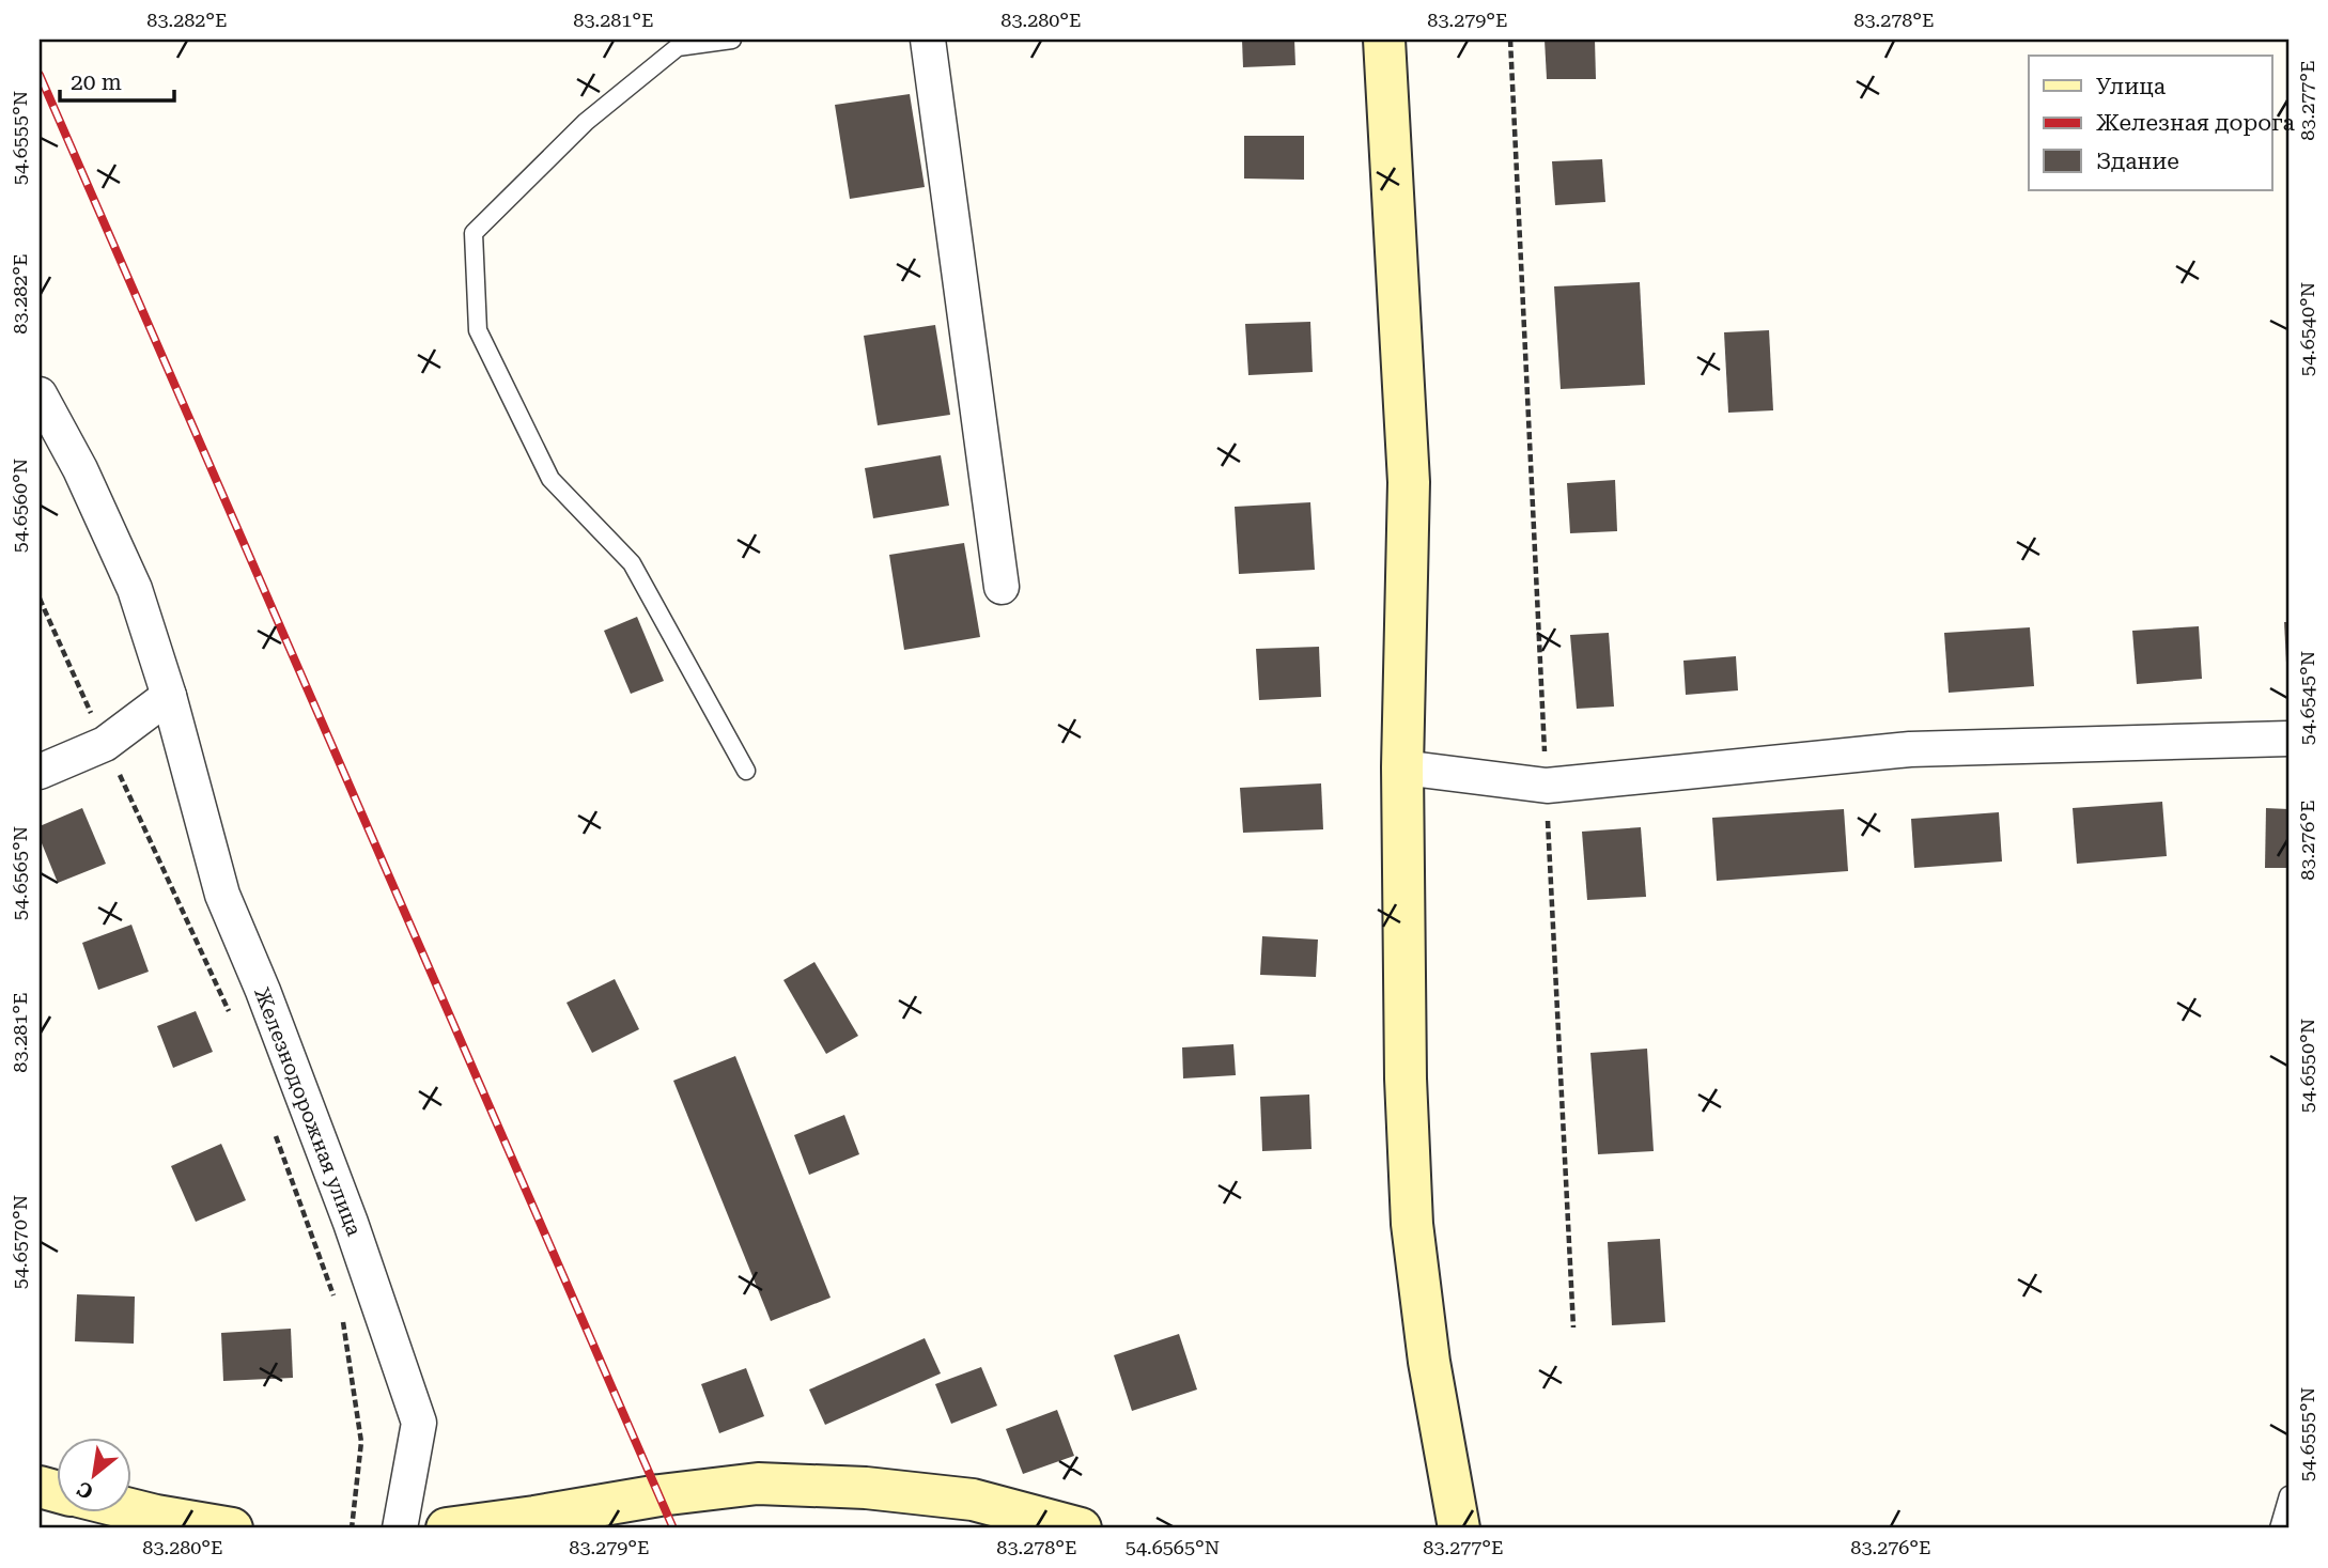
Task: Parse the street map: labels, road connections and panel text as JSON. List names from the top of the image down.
{
  "streets": {
    "street": ["Железнодорожная улица"]
  },
  "legend": ["Улица", "Железная дорога", "Здание"],
  "scale_bar": "20 m",
  "north": "bottom left",
  "coordinates": [
    "83.282°E",
    "83.281°E",
    "83.280°E",
    "83.279°E",
    "83.278°E",
    "83.277°E",
    "54.6555°N",
    "54.6540°N",
    "54.6560°N",
    "54.6545°N",
    "83.276°E",
    "54.6565°N",
    "54.6550°N",
    "54.6570°N"
  ]
}
